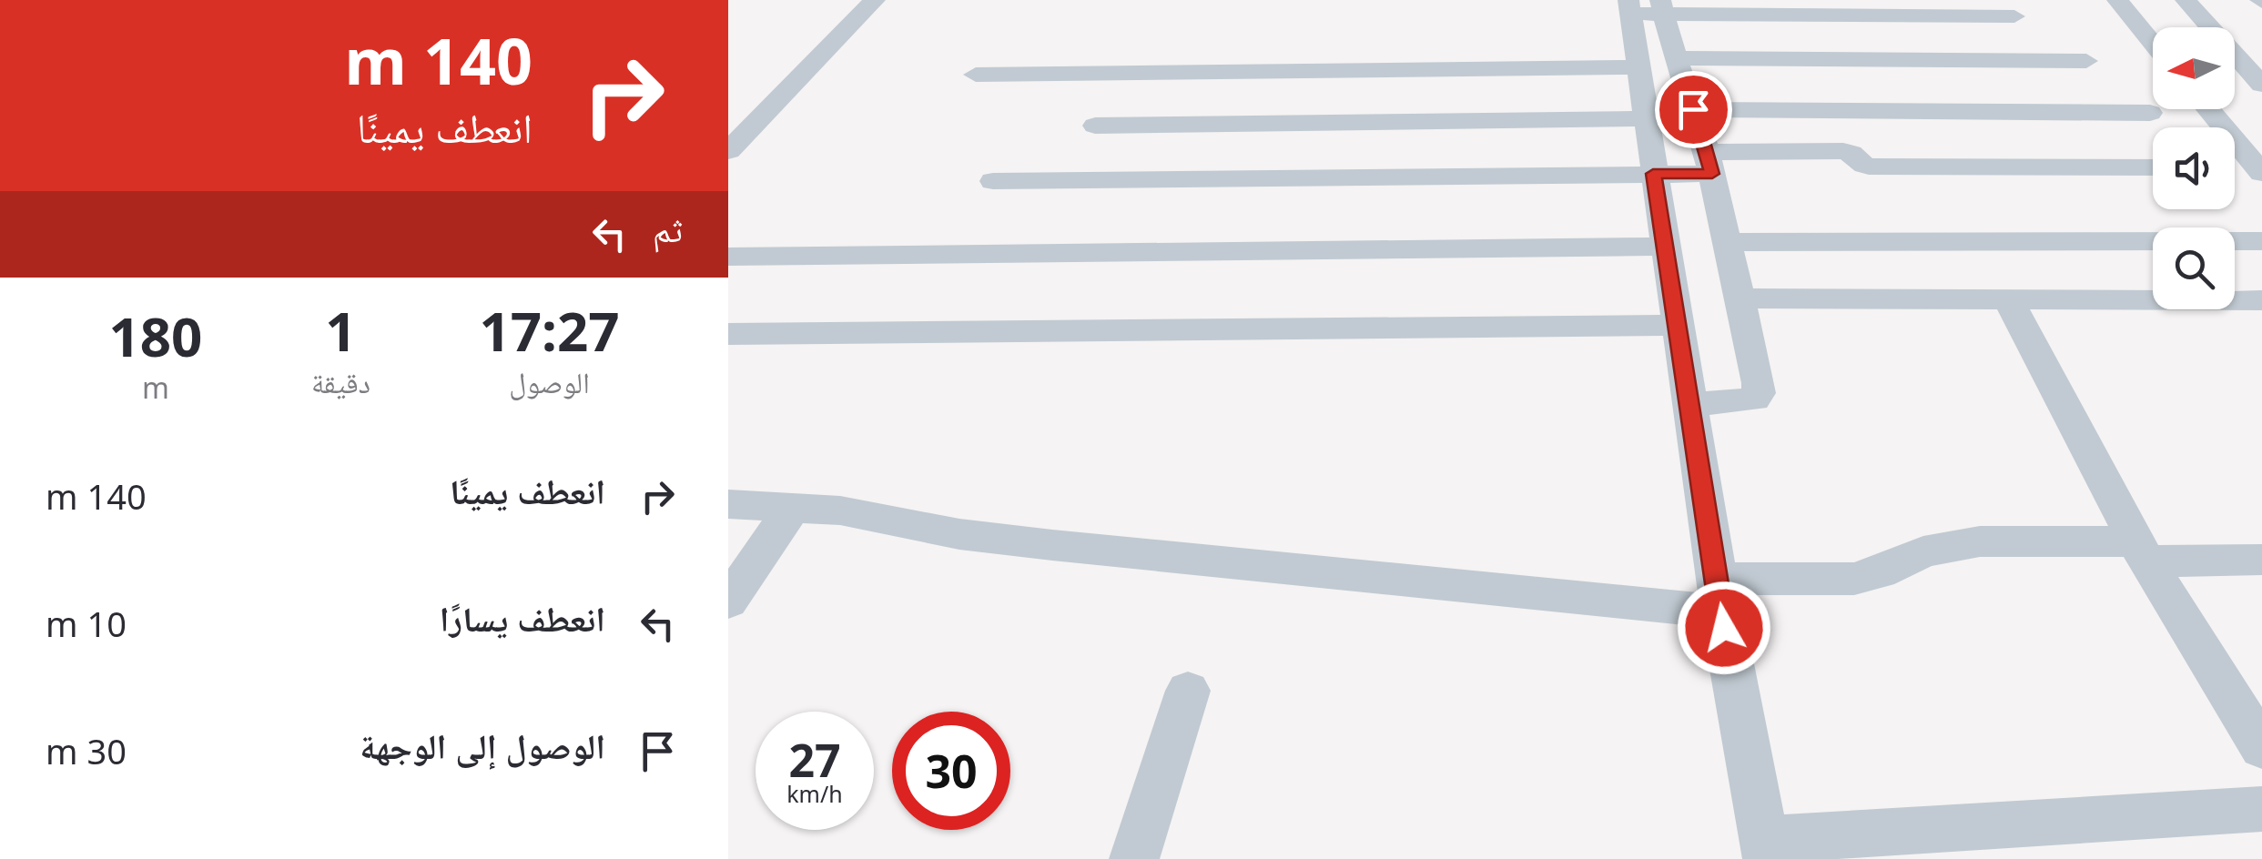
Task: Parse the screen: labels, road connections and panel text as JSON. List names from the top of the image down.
{
  "north": "left",
  "page": {
    "turn": ["140 m", "انعطف يمينًا"],
    "then": "ثم",
    "eta": [
      "17:27",
      "الوصول",
      "1",
      "دقيقة",
      "180",
      "m"
    ],
    "list": [
      {
        "name": "انعطف يمينًا",
        "value": "140 m"
      },
      {
        "name": "انعطف يسارًا",
        "value": "10 m"
      },
      {
        "name": "الوصول إلى الوجهة",
        "value": "30 m"
      }
    ],
    "speed": "27 km/h",
    "limit": "30"
  }
}
